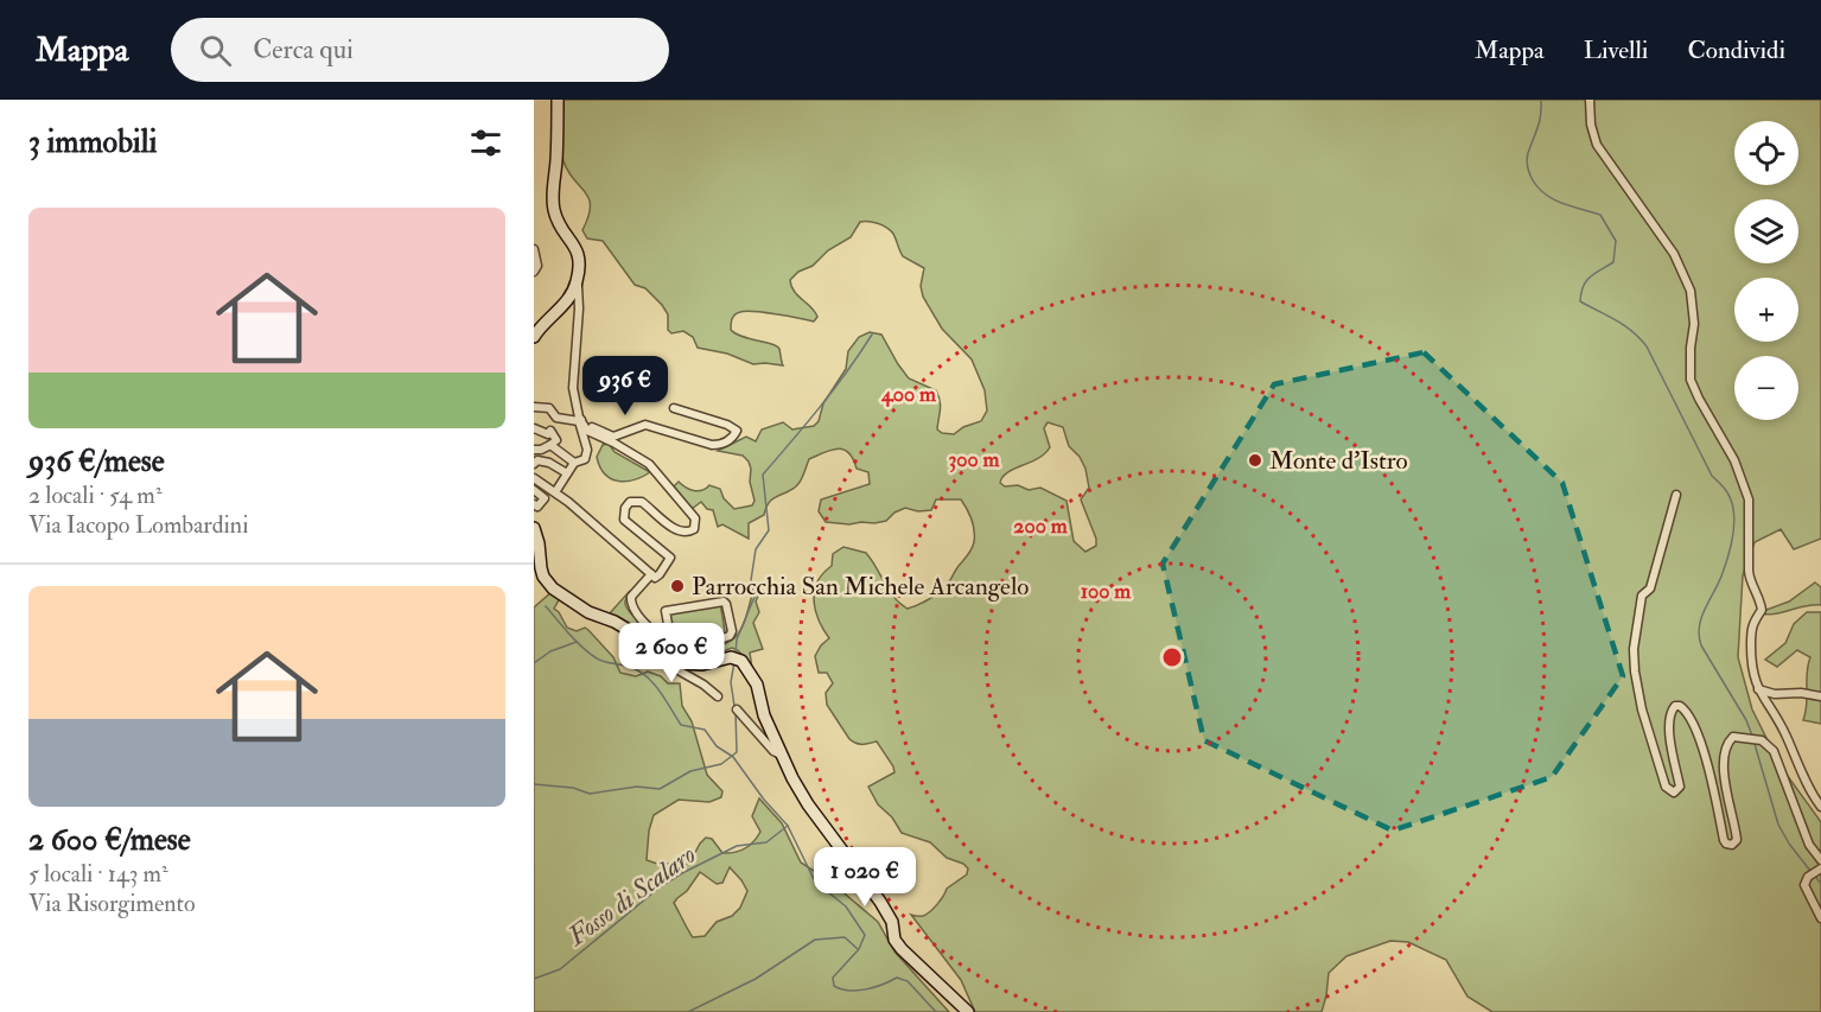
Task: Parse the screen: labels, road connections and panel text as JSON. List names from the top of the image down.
{
  "water": ["Fosso di Scalaro"],
  "places": ["Monte d'Istro", "Parrocchia San Michele Arcangelo"],
  "page": {
    "header": "Mappa",
    "search": "Cerca qui",
    "nav": ["Mappa", "Livelli", "Condividi"],
    "heading": "3 immobili",
    "map_buttons": ["+", "−"],
    "list": [
      {
        "name": "936 €/mese",
        "note": "2 locali · 54 m² · Via Iacopo Lombardini"
      },
      {
        "name": "2 600 €/mese",
        "note": "5 locali · 143 m² · Via Risorgimento"
      }
    ],
    "price": ["936 €", "2 600 €", "1 020 €"]
  },
  "rings": [
    "400 m",
    "300 m",
    "200 m",
    "100 m"
  ]
}
